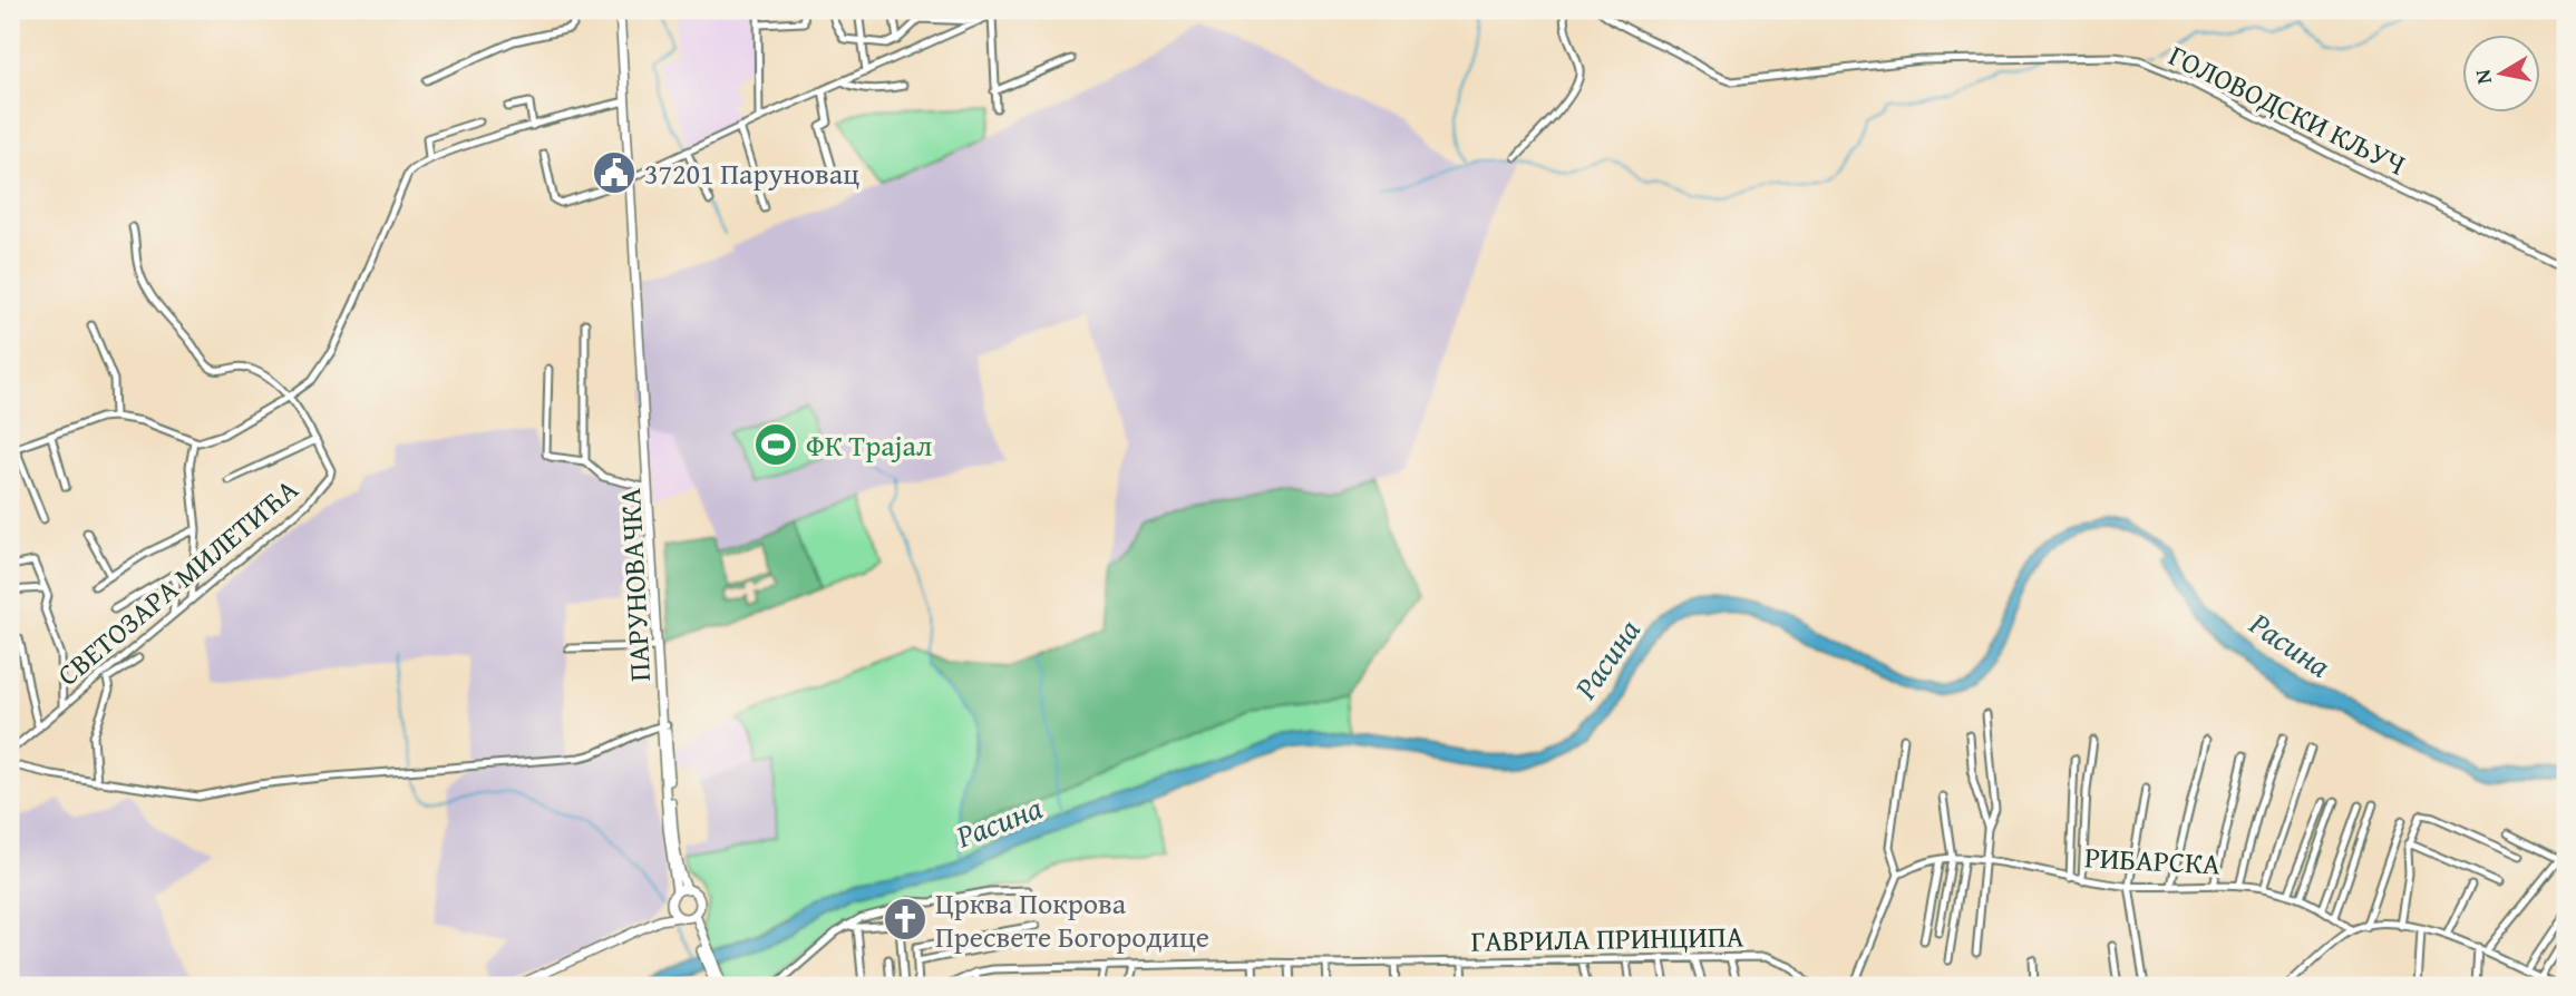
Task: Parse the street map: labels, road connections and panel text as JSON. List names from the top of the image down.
{
  "streets": {
    "main road": ["ПАРУНОВАЧКА"],
    "street": [
      "ГОЛОВОДСКИ КЉУЧ",
      "СВЕТОЗАРА МИЛЕТИЋА",
      "РИБАРСКА",
      "ГАВРИЛА ПРИНЦИПА"
    ]
  },
  "water": ["Расина"],
  "places": {
    "public building": ["37201 Паруновац"],
    "sports": ["ФК Трајал"],
    "church": ["Црква Покрова Пресвете Богородице"]
  },
  "north": "left"
}
